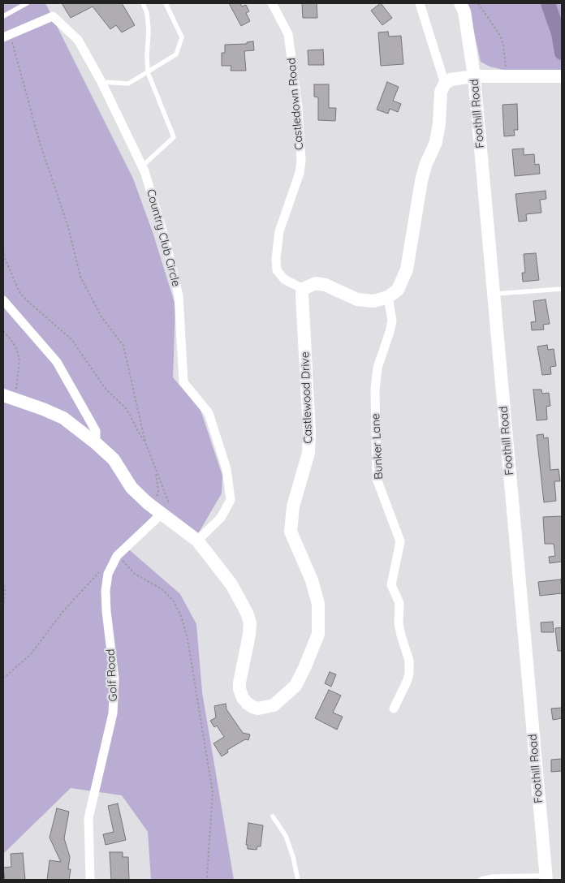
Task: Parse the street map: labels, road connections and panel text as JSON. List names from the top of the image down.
{
  "streets": {
    "street": [
      "Castledown Road",
      "Foothill Road",
      "Country Club Circle",
      "Castlewood Drive",
      "Bunker Lane",
      "Golf Road"
    ]
  },
  "crossings": [
    ["Castledown Road", "Castlewood Drive"],
    ["Country Club Circle", "Castlewood Drive"],
    ["Castlewood Drive", "Golf Road"]
  ]
}
